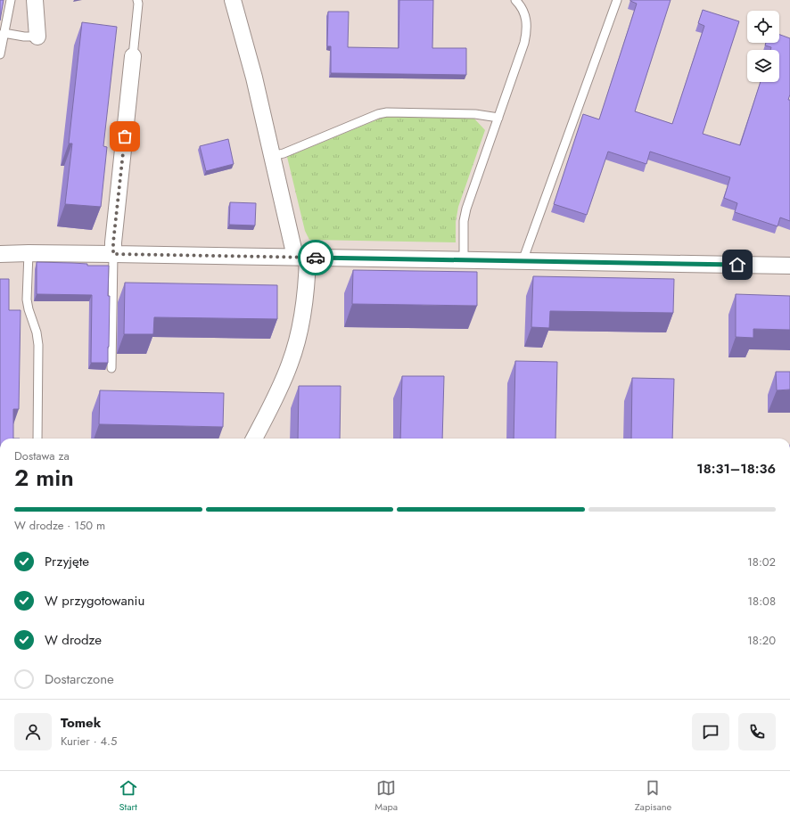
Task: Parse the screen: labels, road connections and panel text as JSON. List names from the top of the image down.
{
  "page": {
    "heading": ["2 min", "Dostawa za", "18:31–18:36"],
    "panel": ["Tomek", "Kurier · 4.5"],
    "bar": "W drodze · 150 m",
    "list": [
      ["Przyjęte", "18:02"],
      ["W przygotowaniu", "18:08"],
      ["W drodze", "18:20"],
      "Dostarczone"
    ],
    "tabs": ["Start", "Mapa", "Zapisane"]
  }
}
